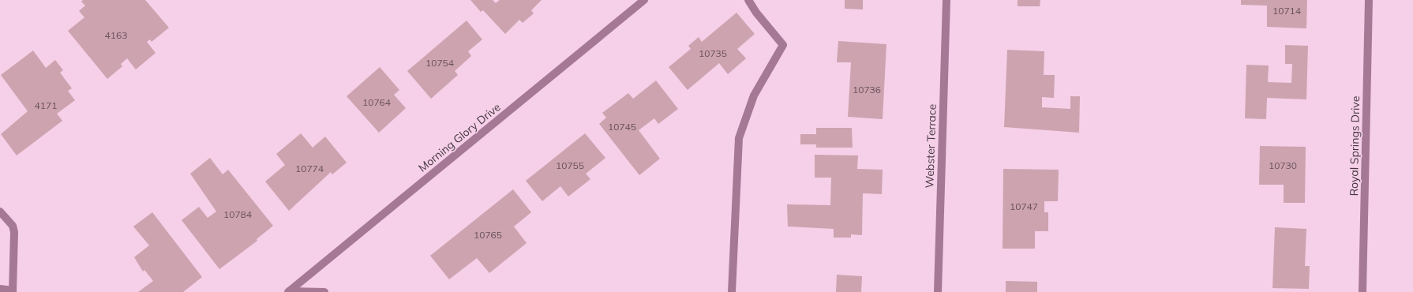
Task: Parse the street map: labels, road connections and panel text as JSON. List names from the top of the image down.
{
  "streets": {
    "street": ["Morning Glory Drive", "Webster Terrace", "Royal Springs Drive"]
  },
  "house_numbers": [
    "10714",
    "4163",
    "10735",
    "10754",
    "10736",
    "10764",
    "4171",
    "10745",
    "10755",
    "10730",
    "10774",
    "10747",
    "10784",
    "10765"
  ]
}
